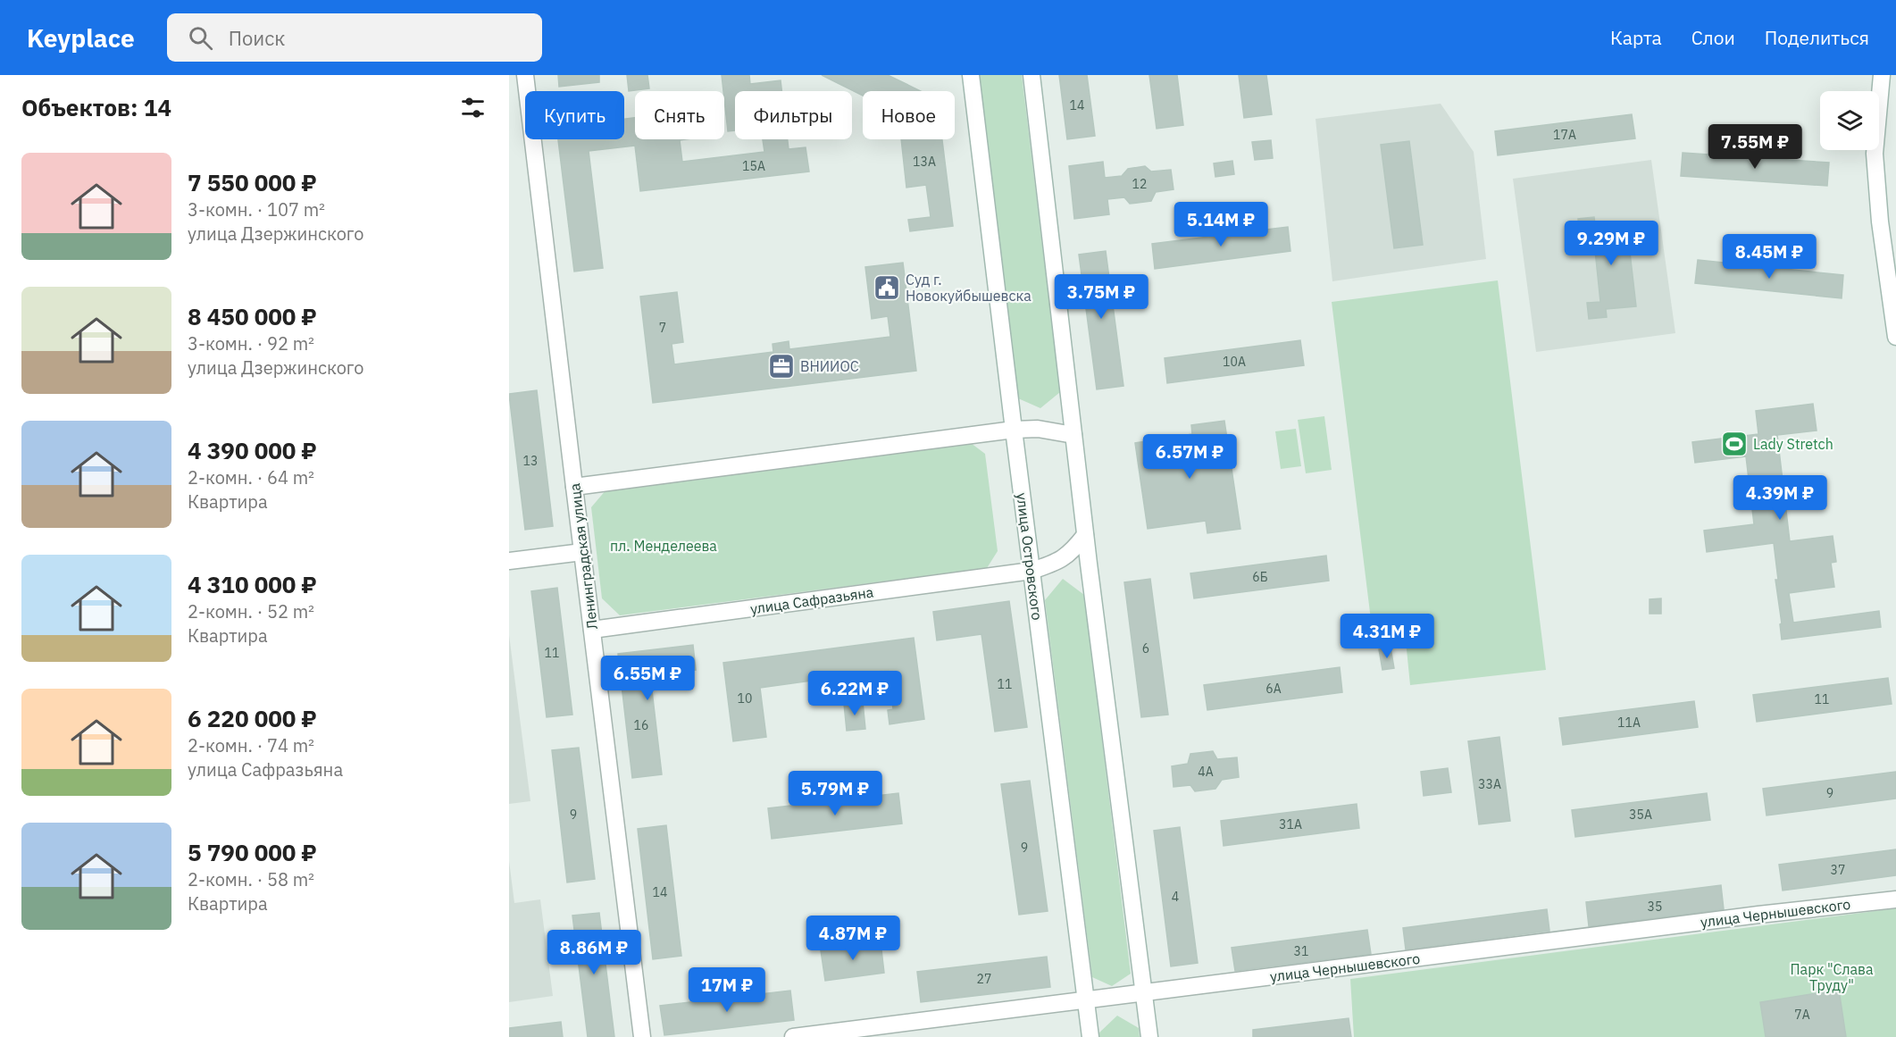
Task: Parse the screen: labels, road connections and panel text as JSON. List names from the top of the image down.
{
  "streets": {
    "street": [
      "Ленинградская улица",
      "улица Островского",
      "улица Сафразьяна",
      "улица Чернышевского"
    ]
  },
  "crossings": [
    ["Ленинградская улица", "улица Сафразьяна"],
    ["улица Островского", "улица Сафразьяна"],
    ["улица Островского", "улица Чернышевского"]
  ],
  "parks": ["пл. Менделеева", "Парк \"Слава Труду\""],
  "places": {
    "public building": ["Суд г. Новокуйбышевска"],
    "office": ["ВНИИОС"],
    "sports": ["Lady Stretch"]
  },
  "house_numbers": [
    "14",
    "17А",
    "13А",
    "15А",
    "12",
    "7",
    "10А",
    "13",
    "6Б",
    "6",
    "11",
    "11",
    "6А",
    "10",
    "11",
    "11А",
    "16",
    "4А",
    "33А",
    "9",
    "9",
    "35А",
    "31А",
    "9",
    "37",
    "14",
    "4",
    "35",
    "31",
    "27",
    "7А"
  ],
  "page": {
    "header": "Keyplace",
    "search": "Поиск",
    "nav": ["Карта", "Слои", "Поделиться"],
    "heading": "Объектов: 14",
    "chip": [
      "Купить",
      "Снять",
      "Фильтры",
      "Новое"
    ],
    "price": [
      "7.55M ₽",
      "5.14M ₽",
      "9.29M ₽",
      "8.45M ₽",
      "3.75M ₽",
      "6.57M ₽",
      "4.39M ₽",
      "4.31M ₽",
      "6.55M ₽",
      "6.22M ₽",
      "5.79M ₽",
      "4.87M ₽",
      "8.86M ₽",
      "17M ₽"
    ],
    "list": [
      {
        "name": "7 550 000 ₽",
        "note": "3-комн. · 107 m² · улица Дзержинского"
      },
      {
        "name": "8 450 000 ₽",
        "note": "3-комн. · 92 m² · улица Дзержинского"
      },
      {
        "name": "4 390 000 ₽",
        "note": "2-комн. · 64 m² · Квартира"
      },
      {
        "name": "4 310 000 ₽",
        "note": "2-комн. · 52 m² · Квартира"
      },
      {
        "name": "6 220 000 ₽",
        "note": "2-комн. · 74 m² · улица Сафразьяна"
      },
      {
        "name": "5 790 000 ₽",
        "note": "2-комн. · 58 m² · Квартира"
      }
    ]
  }
}
